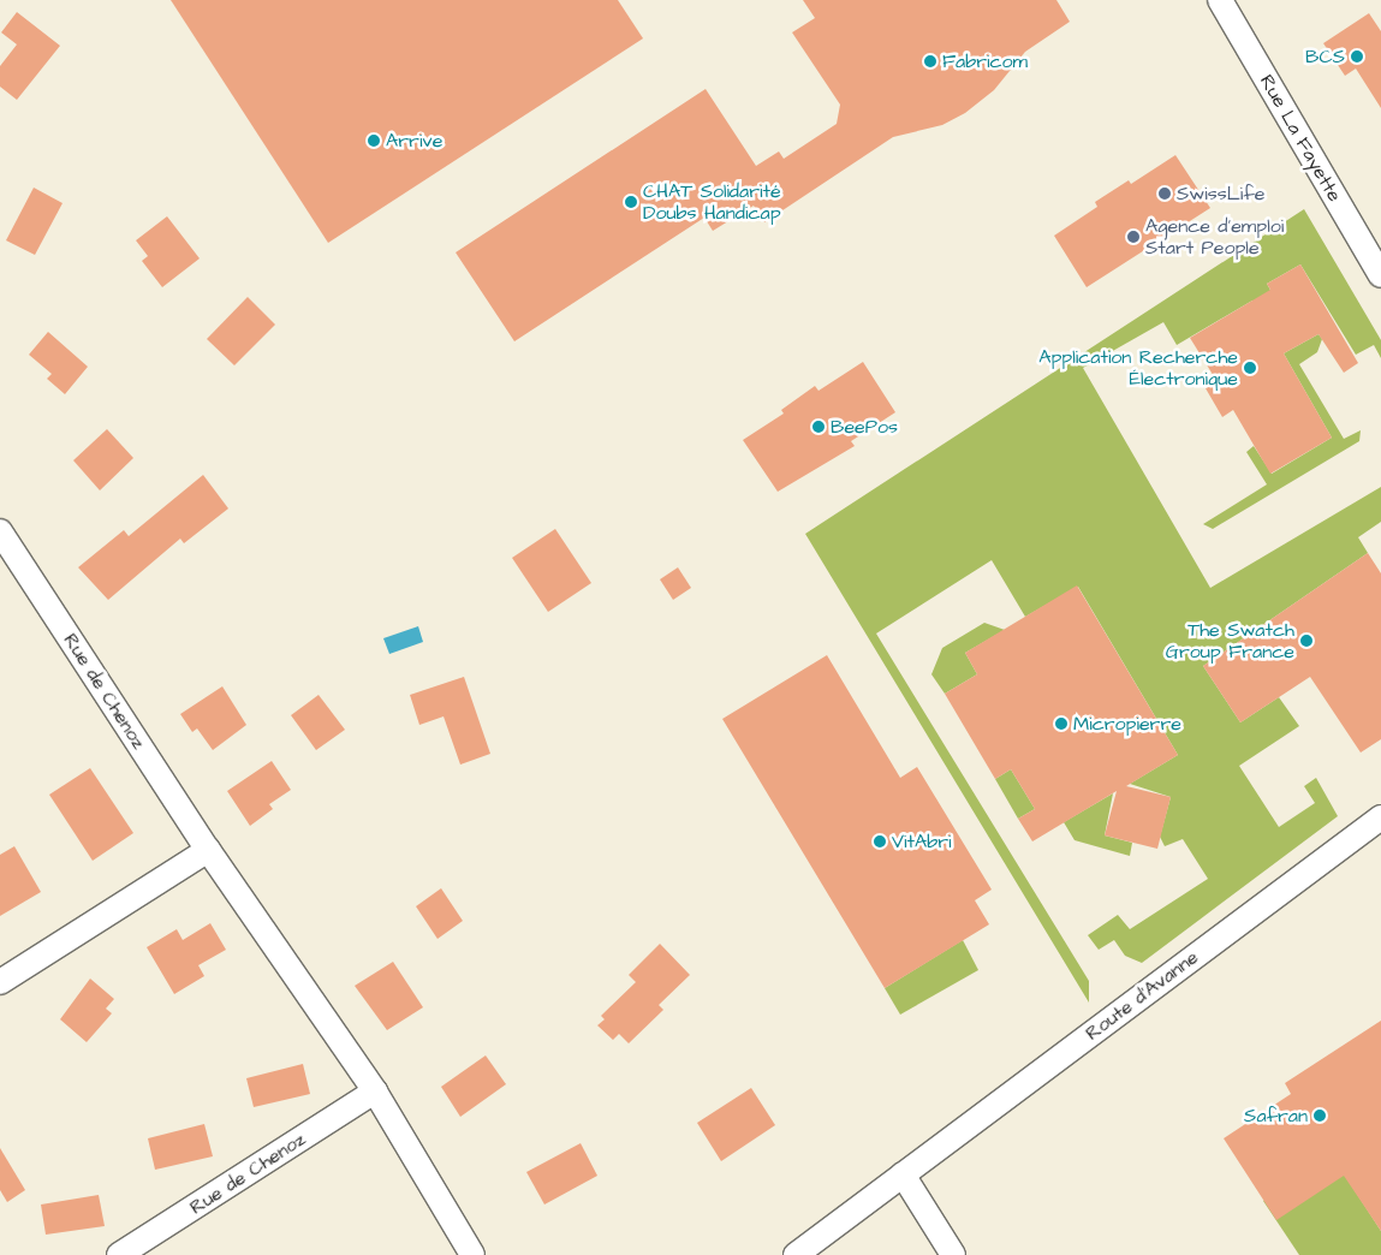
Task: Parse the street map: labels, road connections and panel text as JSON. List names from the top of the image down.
{
  "streets": {
    "street": ["Rue La Fayette", "Rue de Chenoz", "Route d'Avanne"]
  },
  "places": [
    "BCS",
    "Fabricom",
    "Arrive",
    "SwissLife",
    "CHAT Solidarité Doubs Handicap",
    "Agence d'emploi Start People",
    "Application Recherche Électronique",
    "BeePos",
    "The Swatch Group France",
    "Micropierre",
    "VitAbri",
    "Safran"
  ]
}
